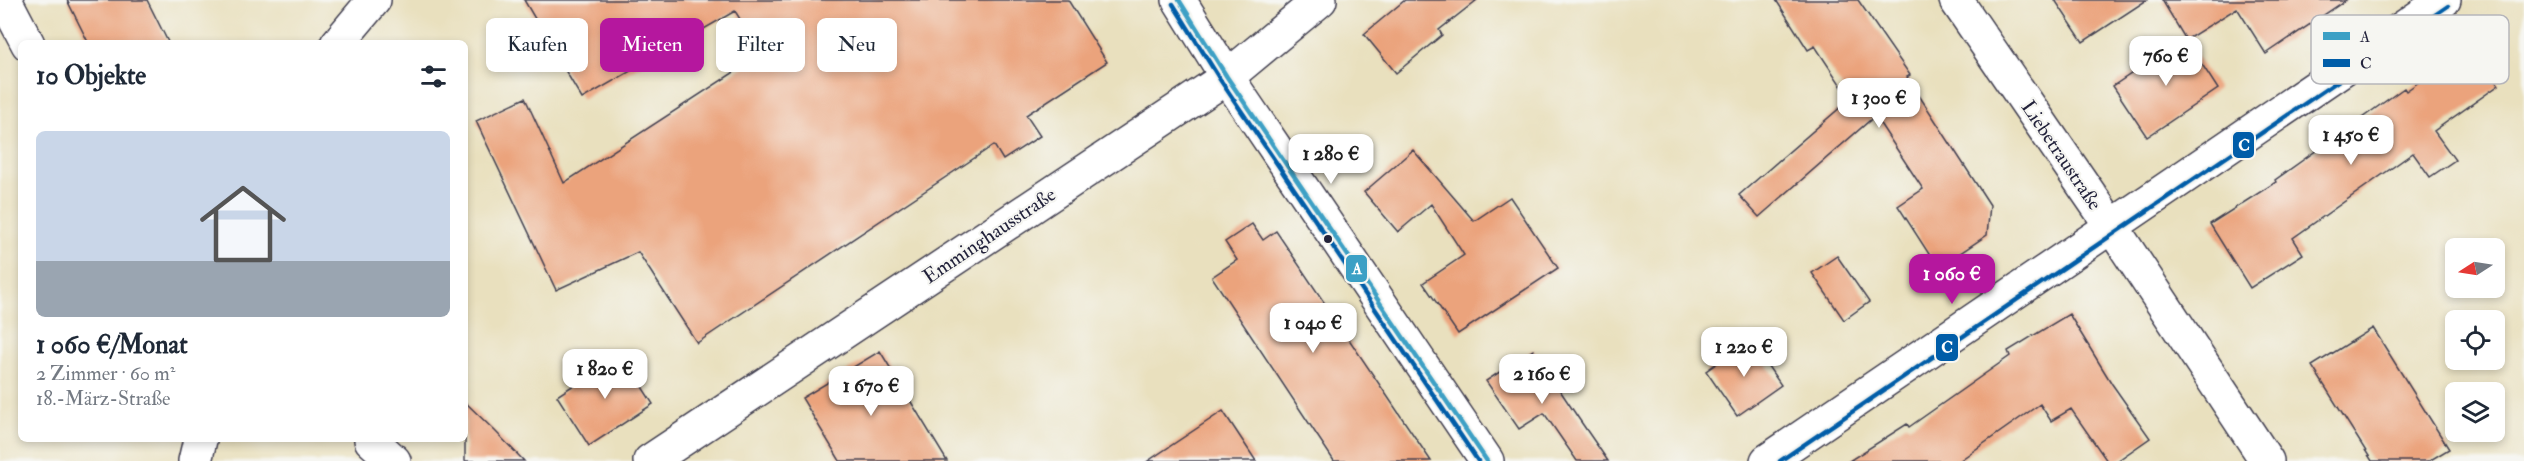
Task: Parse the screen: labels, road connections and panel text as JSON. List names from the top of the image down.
{
  "streets": {
    "street": ["Liebetraustraße", "Emminghausstraße"]
  },
  "lines": ["transit line A", "transit line C"],
  "legend": ["A", "C"],
  "north": "left",
  "page": {
    "chip": [
      "Kaufen",
      "Mieten",
      "Filter",
      "Neu"
    ],
    "price": [
      "760 €",
      "1 300 €",
      "1 450 €",
      "1 280 €",
      "1 060 €",
      "1 040 €",
      "1 220 €",
      "1 820 €",
      "2 160 €",
      "1 670 €"
    ],
    "heading": "10 Objekte",
    "list": [
      {
        "name": "1 060 €/Monat",
        "note": "2 Zimmer · 60 m² · 18.-März-Straße"
      }
    ]
  }
}
